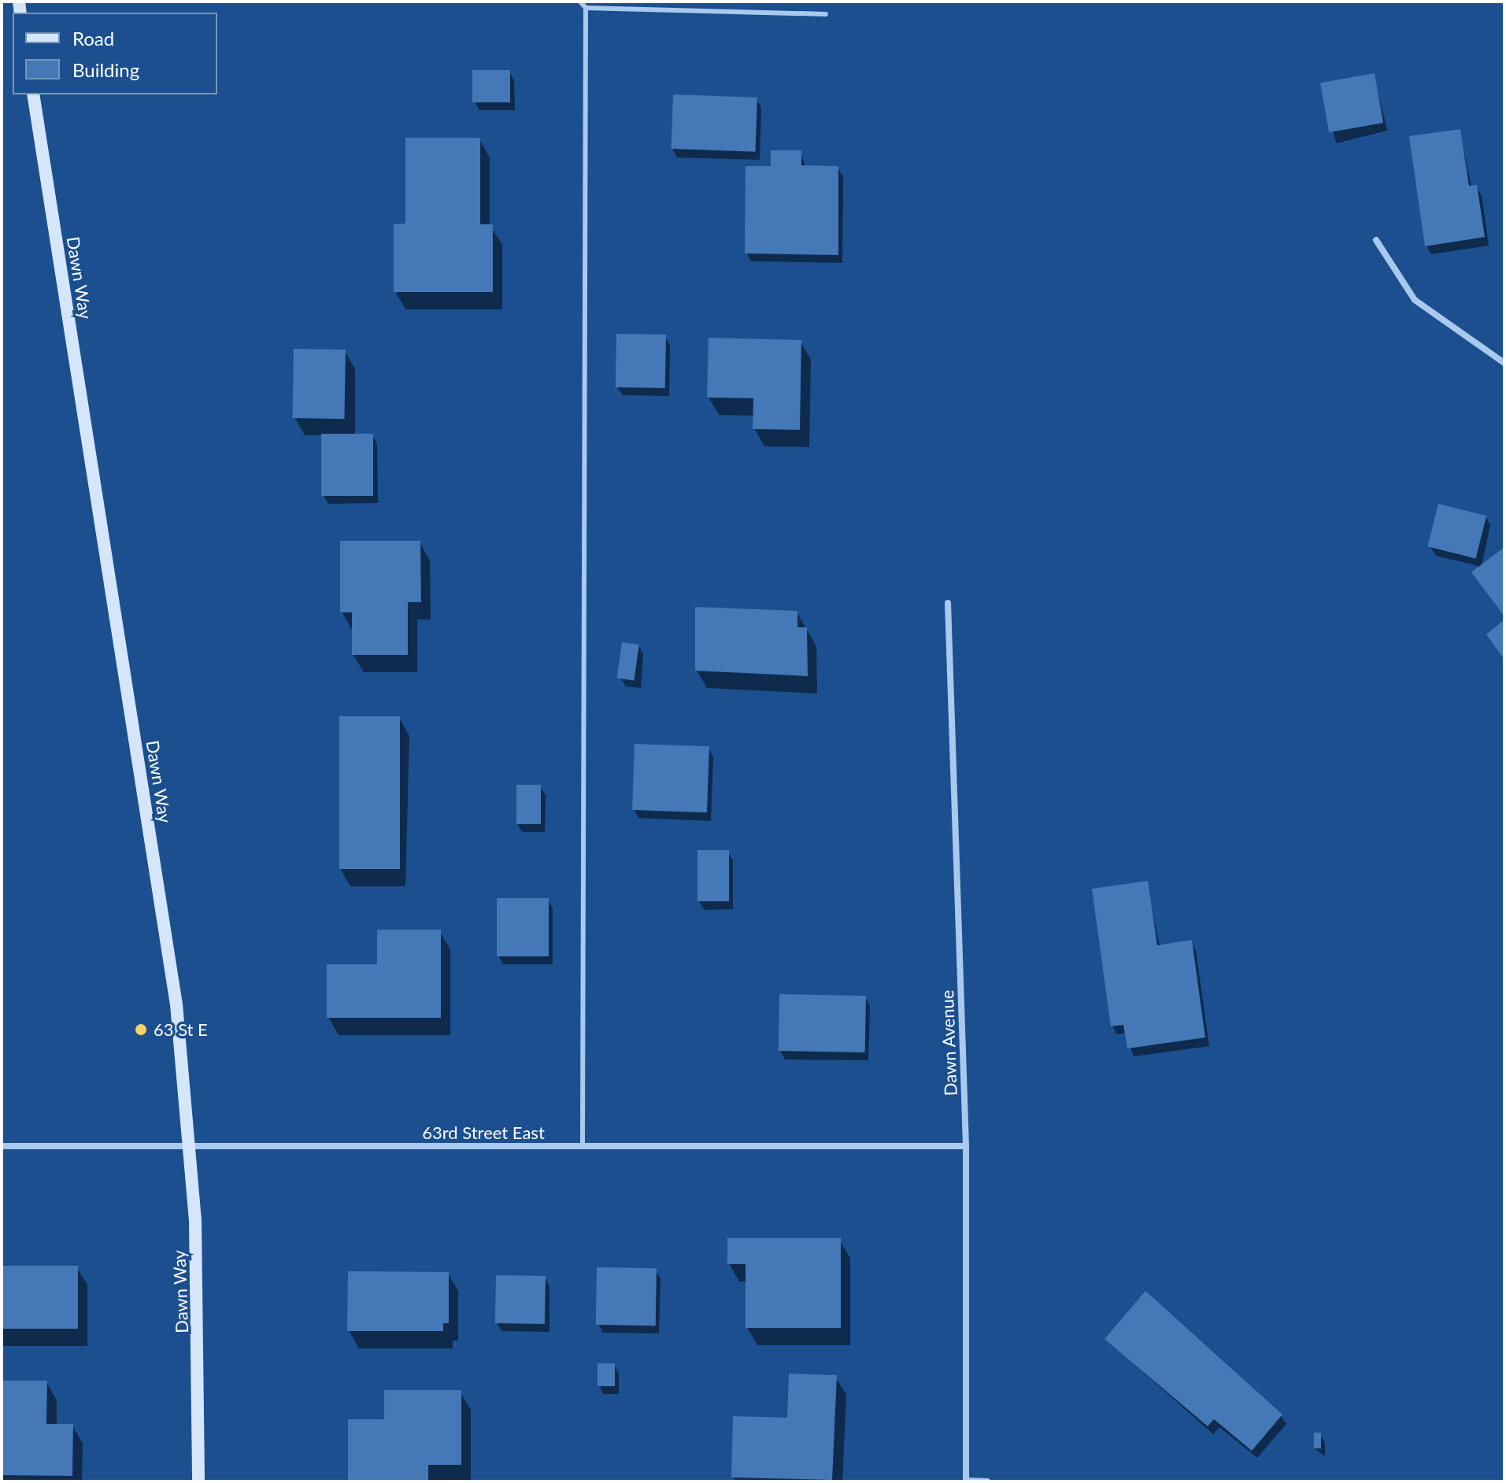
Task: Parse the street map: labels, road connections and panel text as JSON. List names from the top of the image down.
{
  "streets": {
    "street": ["Dawn Way", "Dawn Avenue", "63rd Street East"]
  },
  "crossings": [
    ["Dawn Way", "63rd Street East"],
    ["Dawn Avenue", "63rd Street East"]
  ],
  "places": ["63 St E"],
  "legend": ["Road", "Building"]
}
